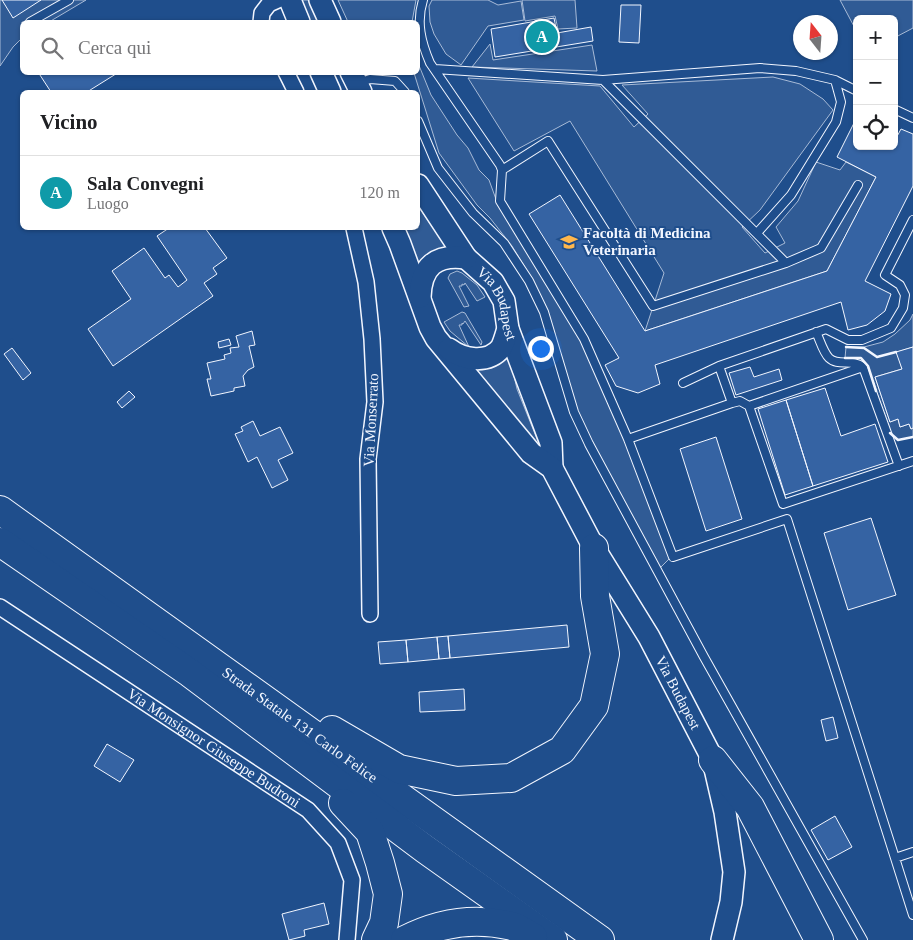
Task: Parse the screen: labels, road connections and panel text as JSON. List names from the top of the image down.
{
  "streets": {
    "highway": ["Strada Statale 131 Carlo Felice"],
    "main road": ["Via Budapest"],
    "street": ["Via Monserrato", "Via Monsignor Giuseppe Budroni"]
  },
  "places": {
    "school or university": ["Facoltà di Medicina Veterinaria"]
  },
  "north": "top",
  "page": {
    "map_buttons": ["+", "−"],
    "pins": "A",
    "search": "Cerca qui",
    "heading": "Vicino",
    "list": [
      {
        "mark": "A",
        "name": "Sala Convegni",
        "note": "Luogo",
        "value": "120 m"
      }
    ]
  }
}
